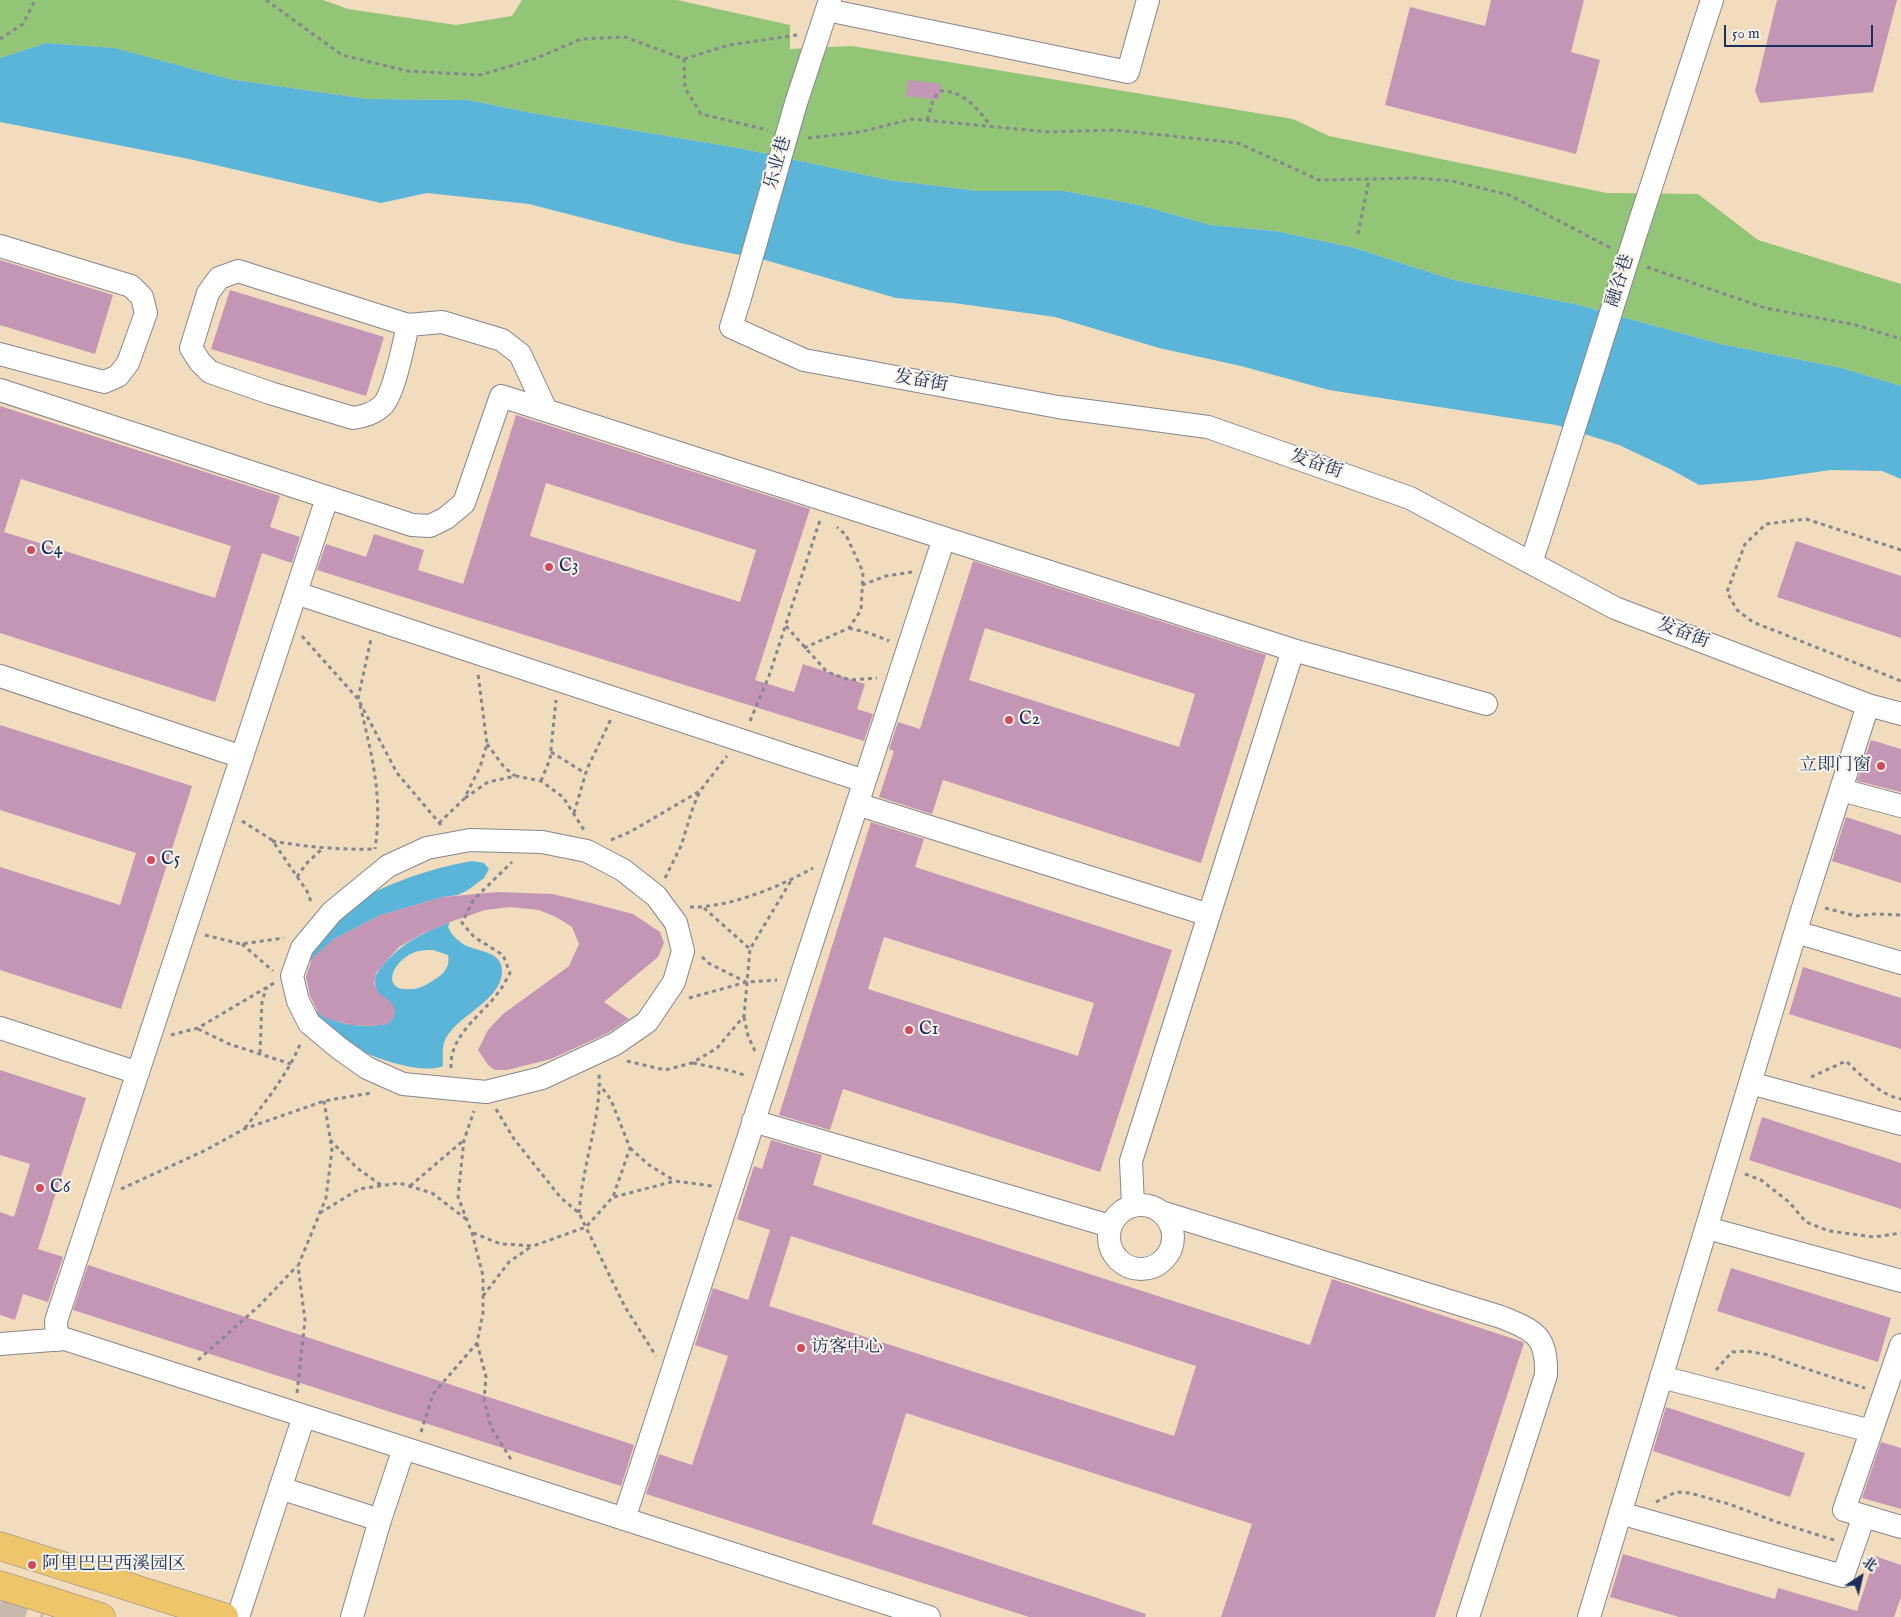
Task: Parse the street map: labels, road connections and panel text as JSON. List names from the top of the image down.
{
  "streets": {
    "street": ["乐业巷", "融谷巷", "发奋街"]
  },
  "crossings": [
    ["乐业巷", "发奋街"],
    ["融谷巷", "发奋街"]
  ],
  "places": [
    "C4",
    "C3",
    "C2",
    "立即门窗",
    "C5",
    "C1",
    "C6",
    "访客中心",
    "阿里巴巴西溪园区"
  ],
  "scale_bar": "50 m",
  "north": "top right"
}
